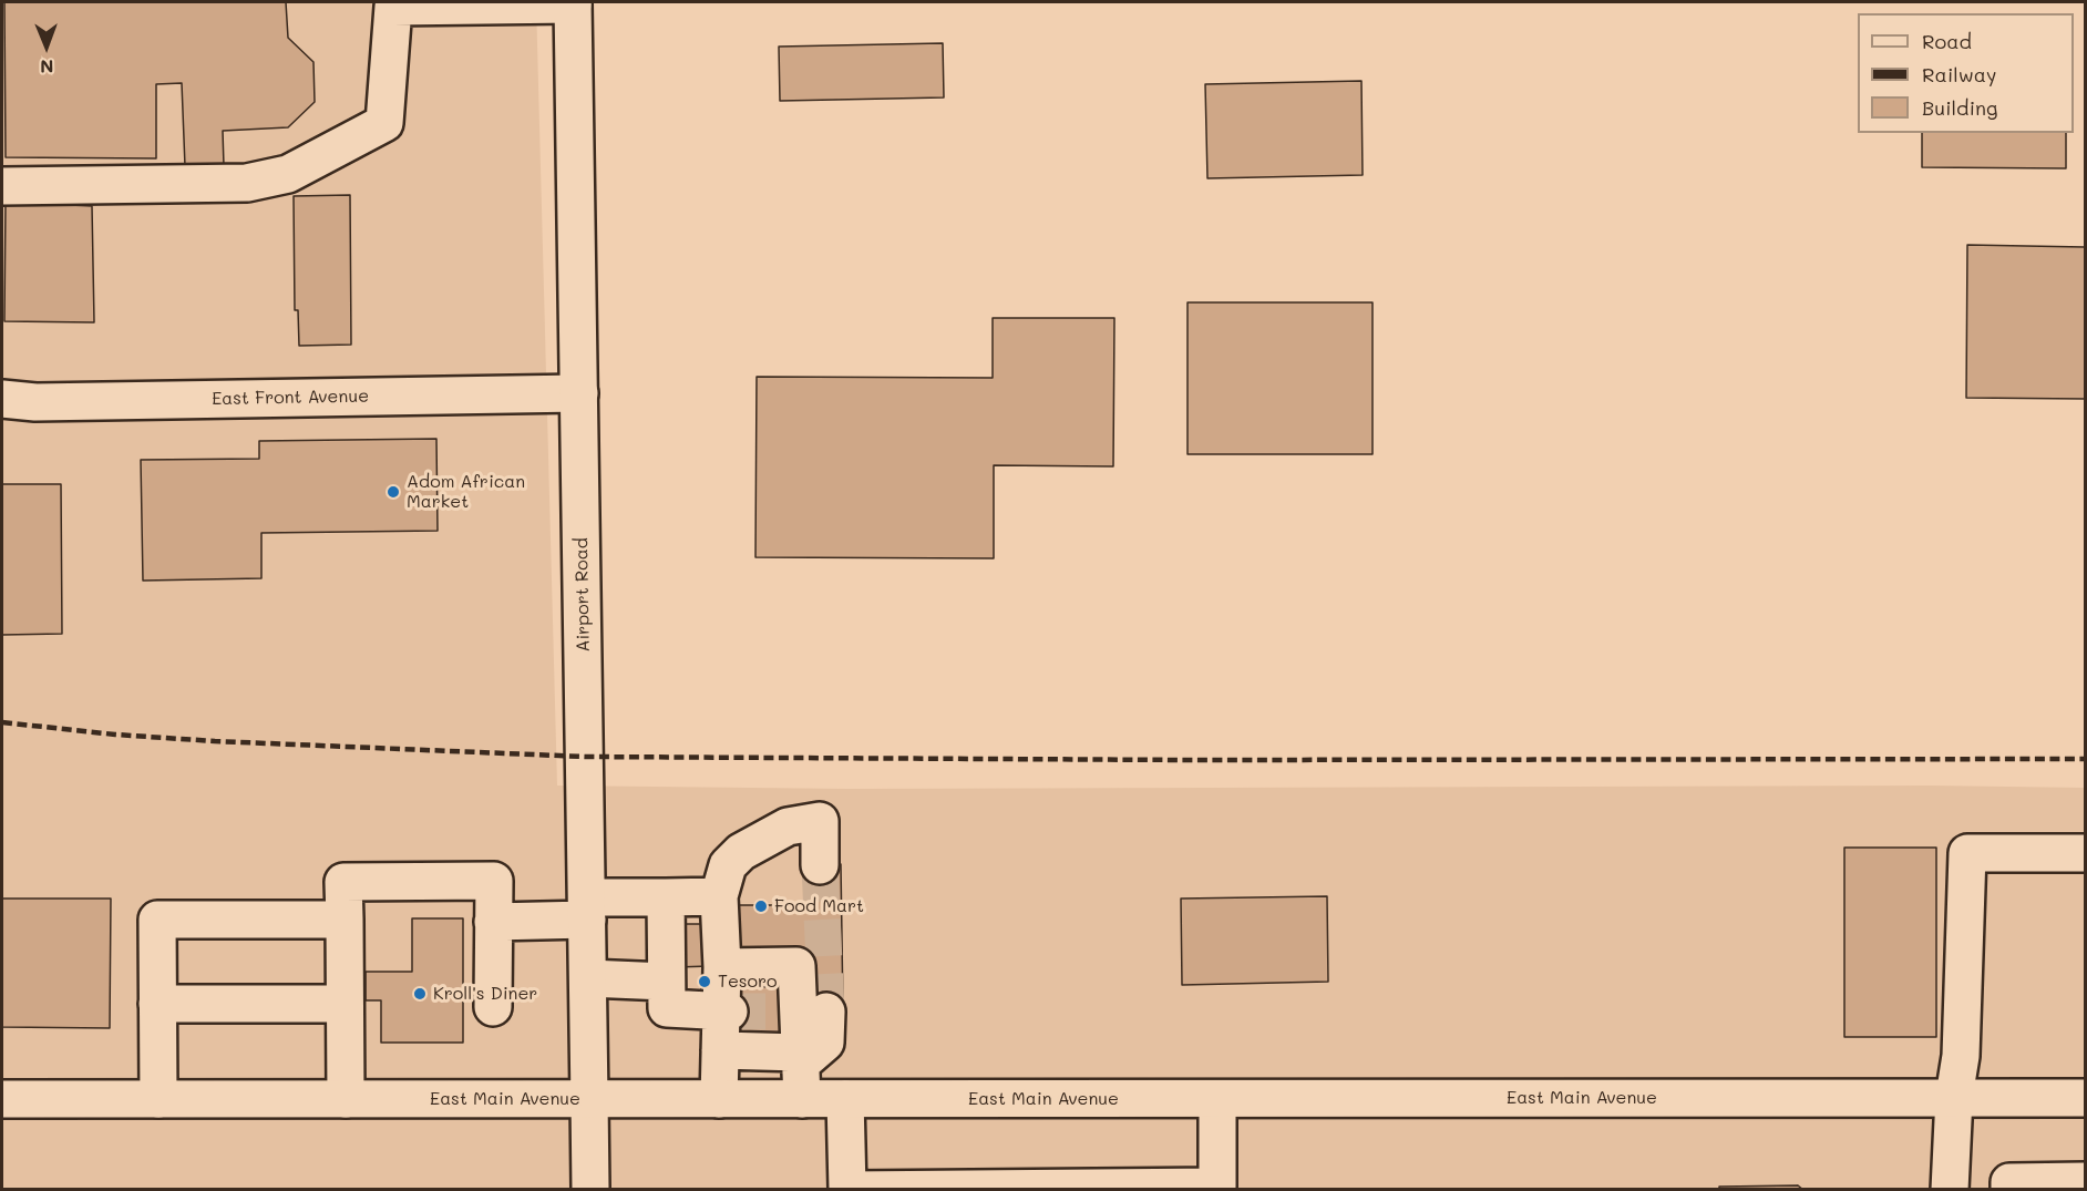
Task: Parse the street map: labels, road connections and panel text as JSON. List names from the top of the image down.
{
  "streets": {
    "main road": ["East Front Avenue", "Airport Road", "East Main Avenue"]
  },
  "crossings": [
    ["East Front Avenue", "Airport Road"],
    ["Airport Road", "East Main Avenue"]
  ],
  "places": [
    "Adom African Market",
    "Food Mart",
    "Tesoro",
    "Kroll's Diner"
  ],
  "legend": ["Road", "Railway", "Building"],
  "north": "bottom"
}
